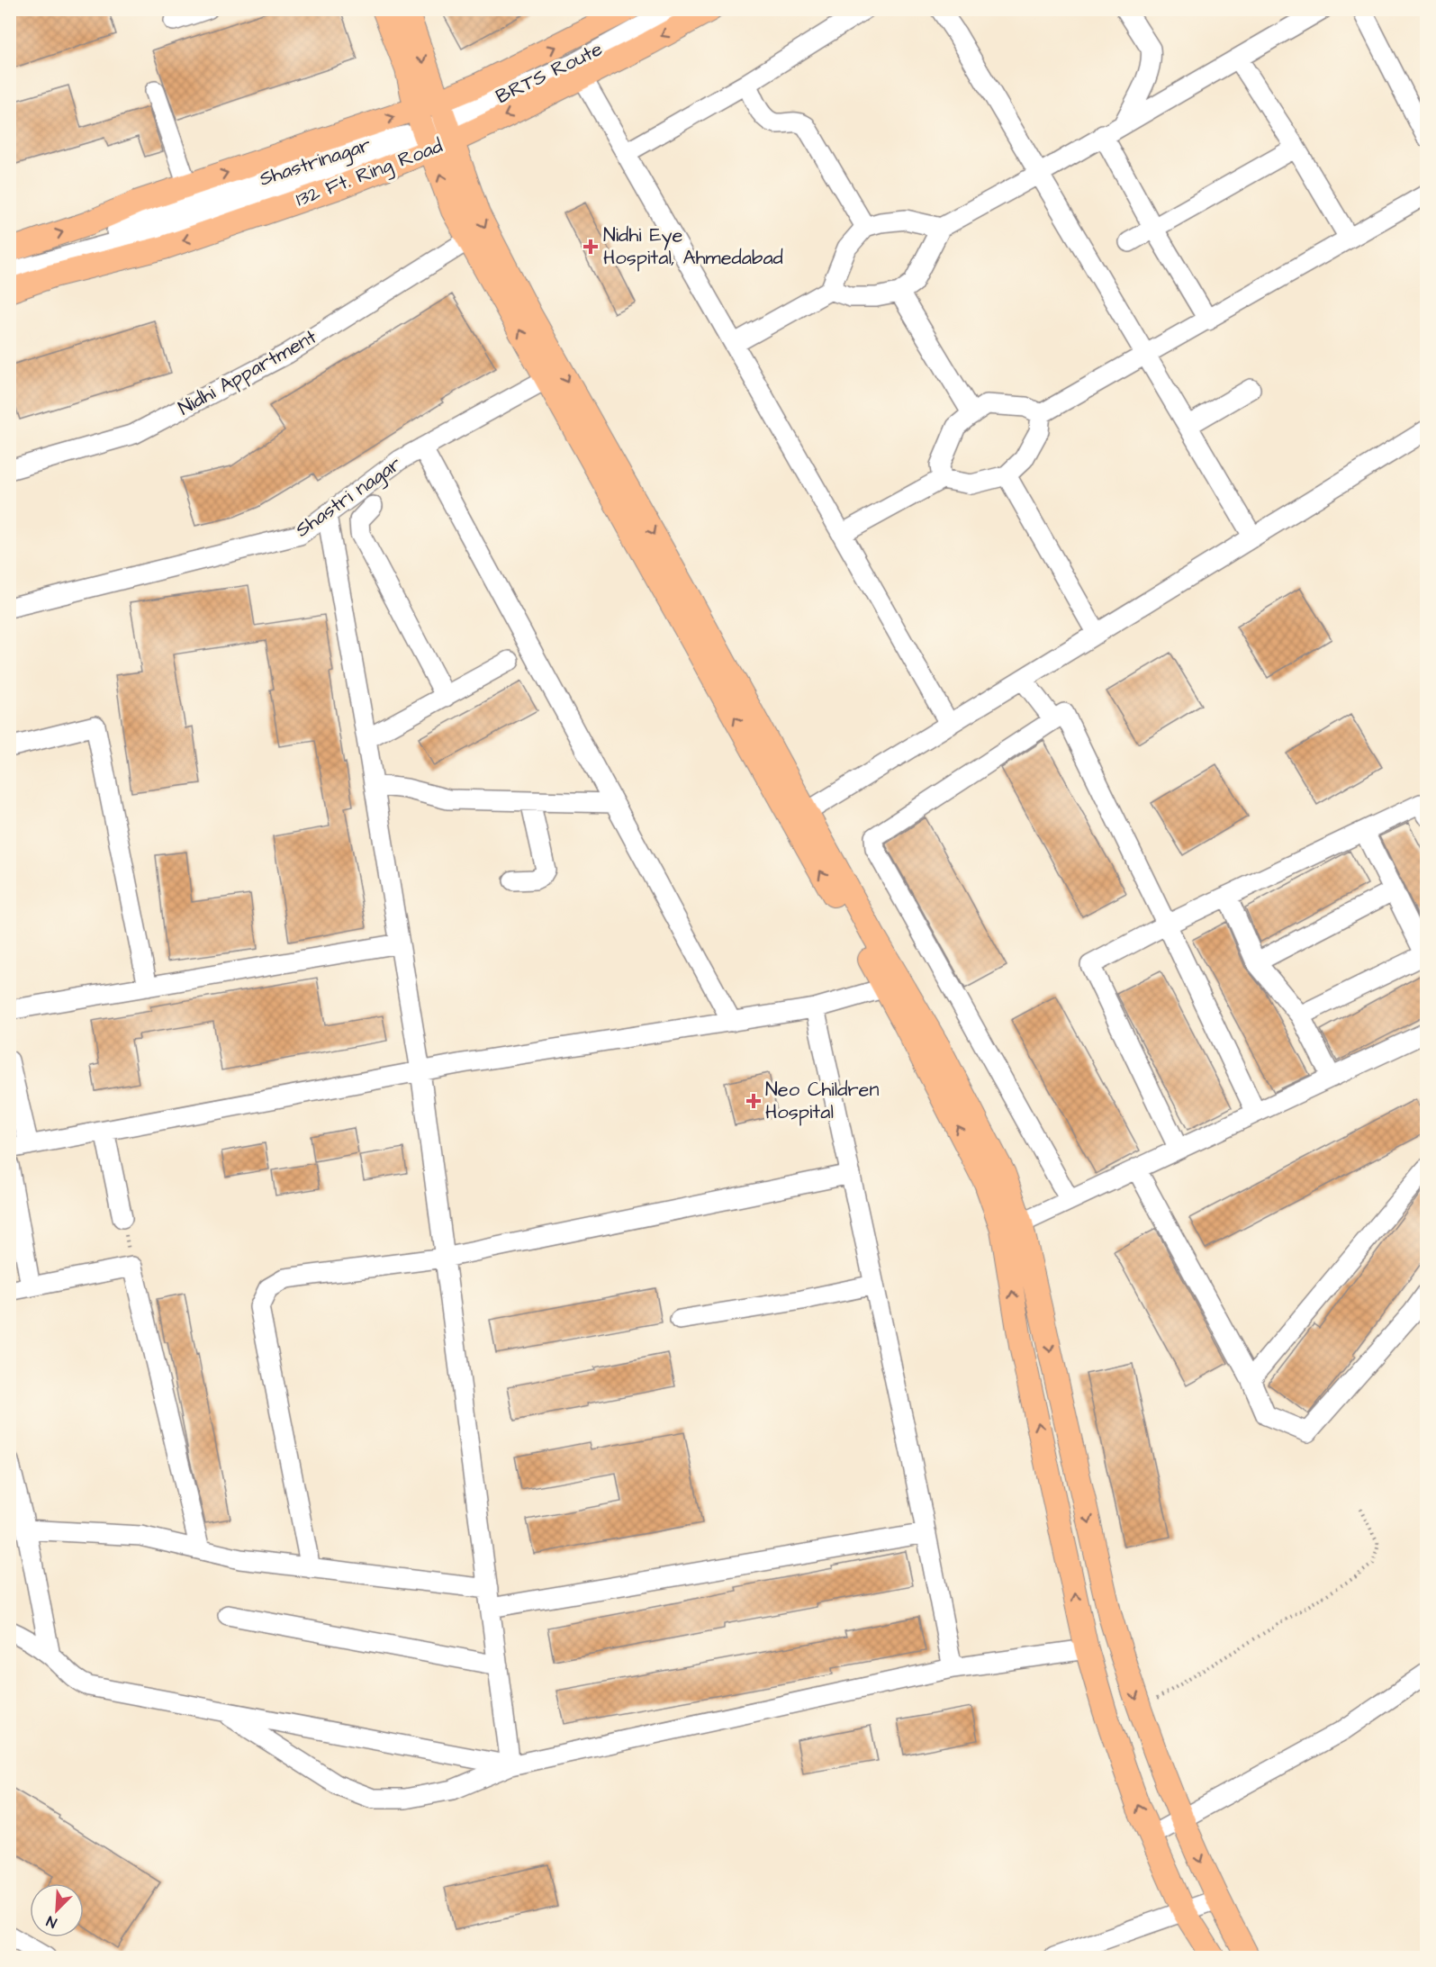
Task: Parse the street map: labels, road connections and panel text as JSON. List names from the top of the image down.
{
  "streets": {
    "main road": ["132 Ft. Ring Road"],
    "street": [
      "BRTS Route",
      "Shastrinagar",
      "Nidhi Appartment",
      "Shastri nagar"
    ]
  },
  "crossings": [
    ["BRTS Route", "Shastrinagar"],
    ["BRTS Route", "132 Ft. Ring Road"],
    ["Shastrinagar", "132 Ft. Ring Road"]
  ],
  "places": {
    "health": ["Nidhi Eye Hospital, Ahmedabad", "Neo Children Hospital"]
  },
  "north": "bottom left"
}
